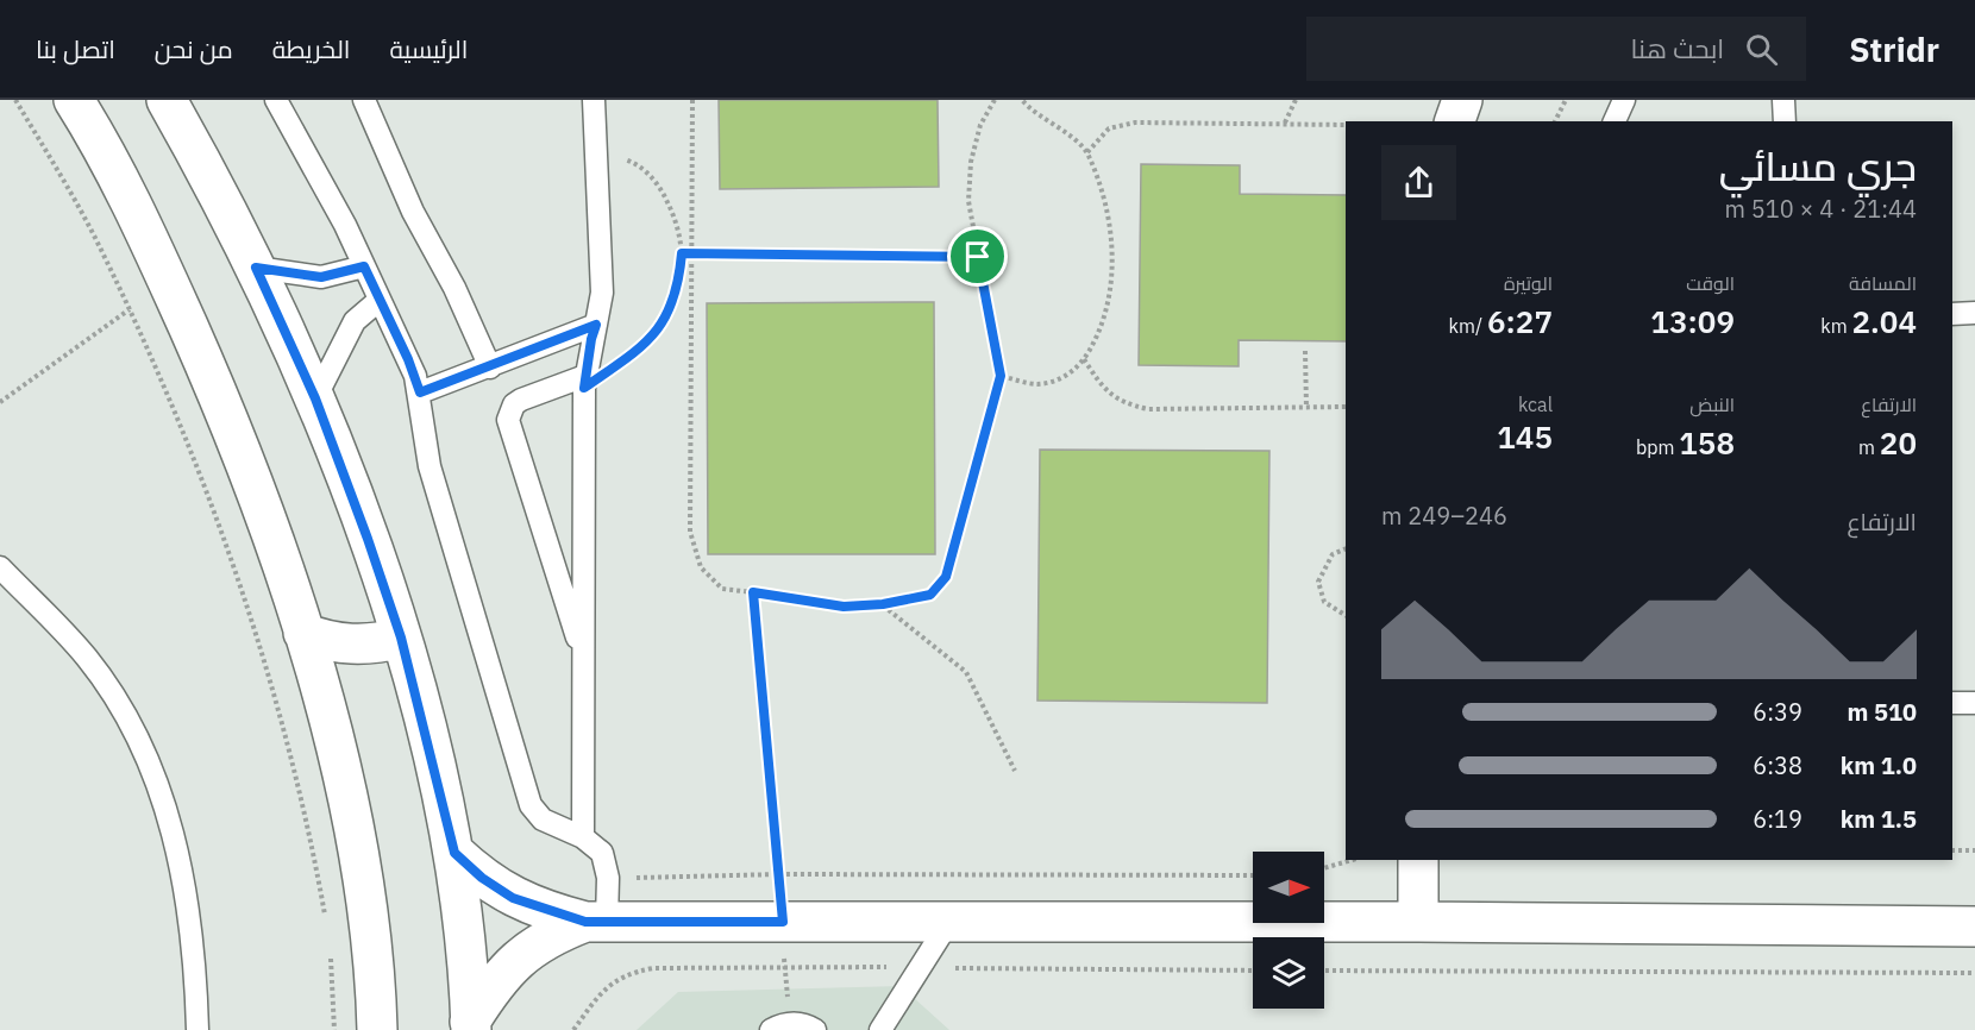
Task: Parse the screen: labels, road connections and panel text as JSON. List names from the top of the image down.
{
  "north": "right",
  "page": {
    "header": "Stridr",
    "search": "ابحث هنا",
    "nav": [
      "الرئيسية",
      "الخريطة",
      "من نحن",
      "اتصل بنا"
    ],
    "heading": ["جري مسائي", "21:44 · 4 × 510 m"],
    "stats": [
      ["المسافة", "2.04 km"],
      ["الوقت", "13:09"],
      ["الوتيرة", "6:27 /km"],
      ["الارتفاع", "20 m"],
      ["النبض", "158 bpm"],
      ["kcal", "145"]
    ],
    "chart": ["الارتفاع", "246–249 m"],
    "list": [
      {
        "name": "510 m",
        "note": "6:39"
      },
      {
        "name": "1.0 km",
        "note": "6:38"
      },
      {
        "name": "1.5 km",
        "note": "6:19"
      }
    ]
  }
}
